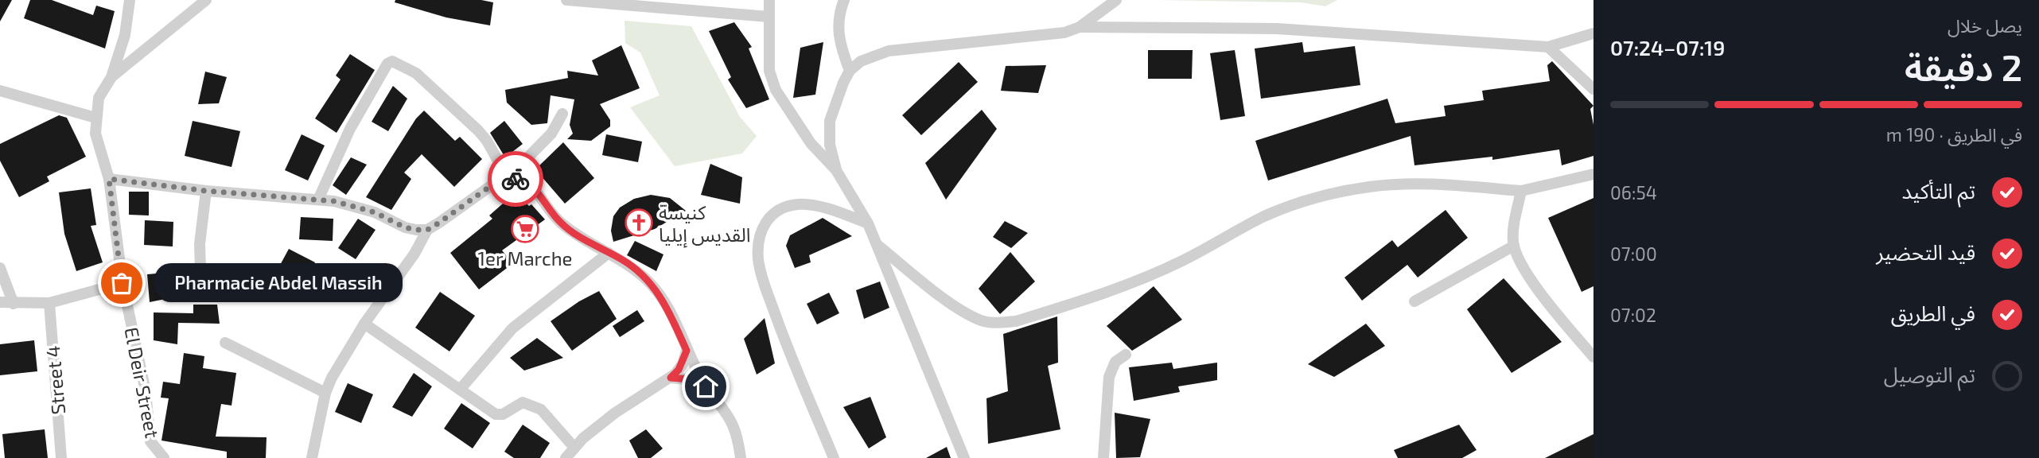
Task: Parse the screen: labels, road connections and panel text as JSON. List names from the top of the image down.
{
  "streets": {
    "street": ["Street 4", "El Deir Street"]
  },
  "places": {
    "church": ["كنيسة القديس إيليا"],
    "supermarket": ["1er Marche"],
    "other": ["Pharmacie Abdel Massih"]
  },
  "page": {
    "heading": ["2 دقيقة", "يصل خلال", "07:19–07:24"],
    "bar": "في الطريق · 190 m",
    "list": [
      ["تم التأكيد", "06:54"],
      ["قيد التحضير", "07:00"],
      ["في الطريق", "07:02"],
      "تم التوصيل"
    ],
    "bubble": "Pharmacie Abdel Massih"
  }
}
